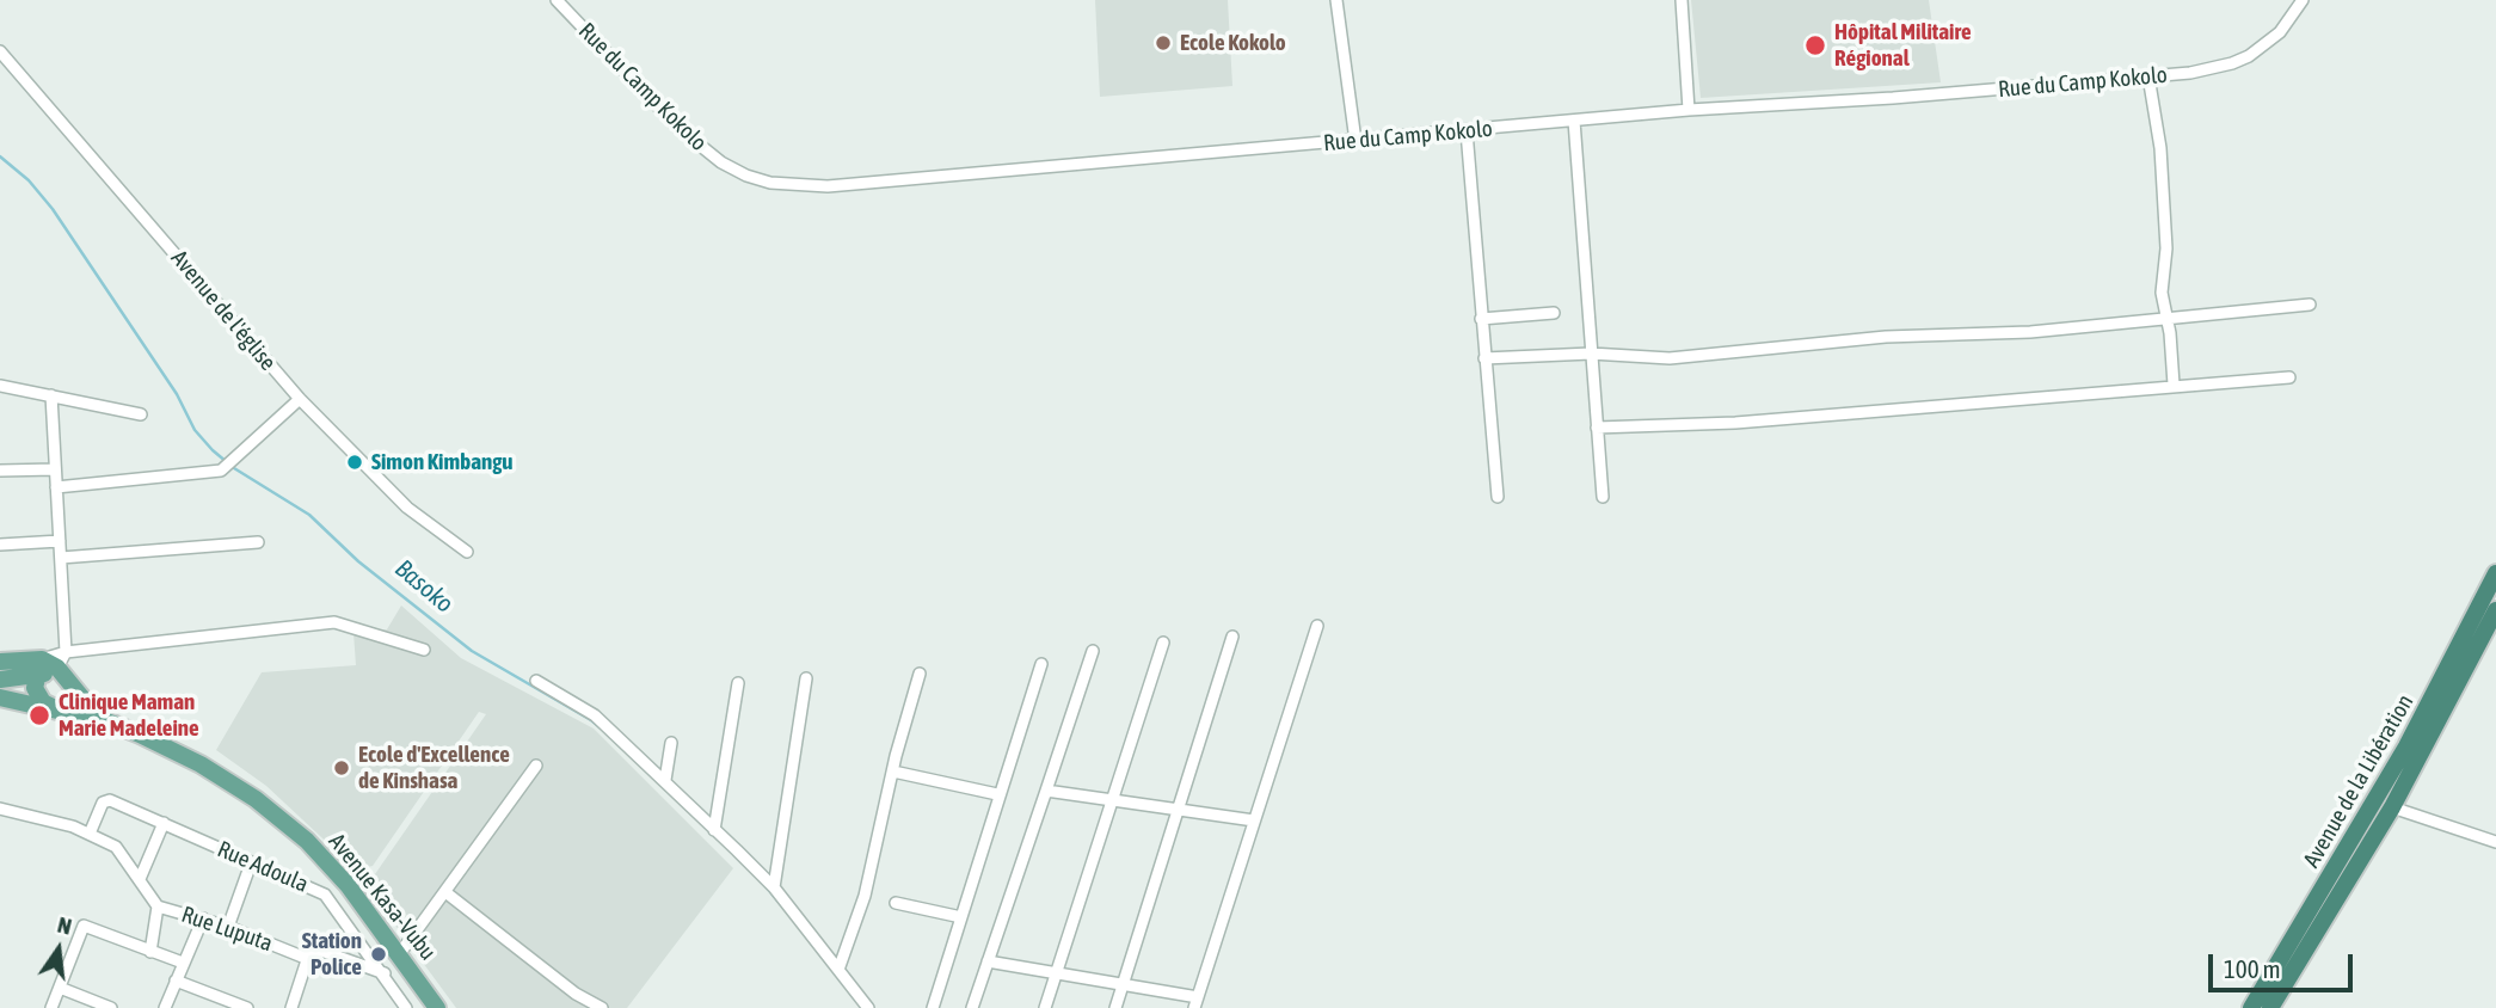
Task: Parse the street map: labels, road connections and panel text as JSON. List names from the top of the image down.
{
  "streets": {
    "highway": ["Avenue de la Libération"],
    "main road": ["Avenue Kasa-Vubu"],
    "street": [
      "Rue du Camp Kokolo",
      "Avenue de l'église",
      "Rue Adoula",
      "Rue Luputa"
    ]
  },
  "crossings": [
    ["Rue Adoula", "Rue Luputa"]
  ],
  "water": ["Basoko"],
  "places": [
    "Ecole Kokolo",
    "Hôpital Militaire Régional",
    "Simon Kimbangu",
    "Clinique Maman Marie Madeleine",
    "Ecole d'Excellence de Kinshasa",
    "Station Police"
  ],
  "scale_bar": "100 m",
  "north": "top"
}
